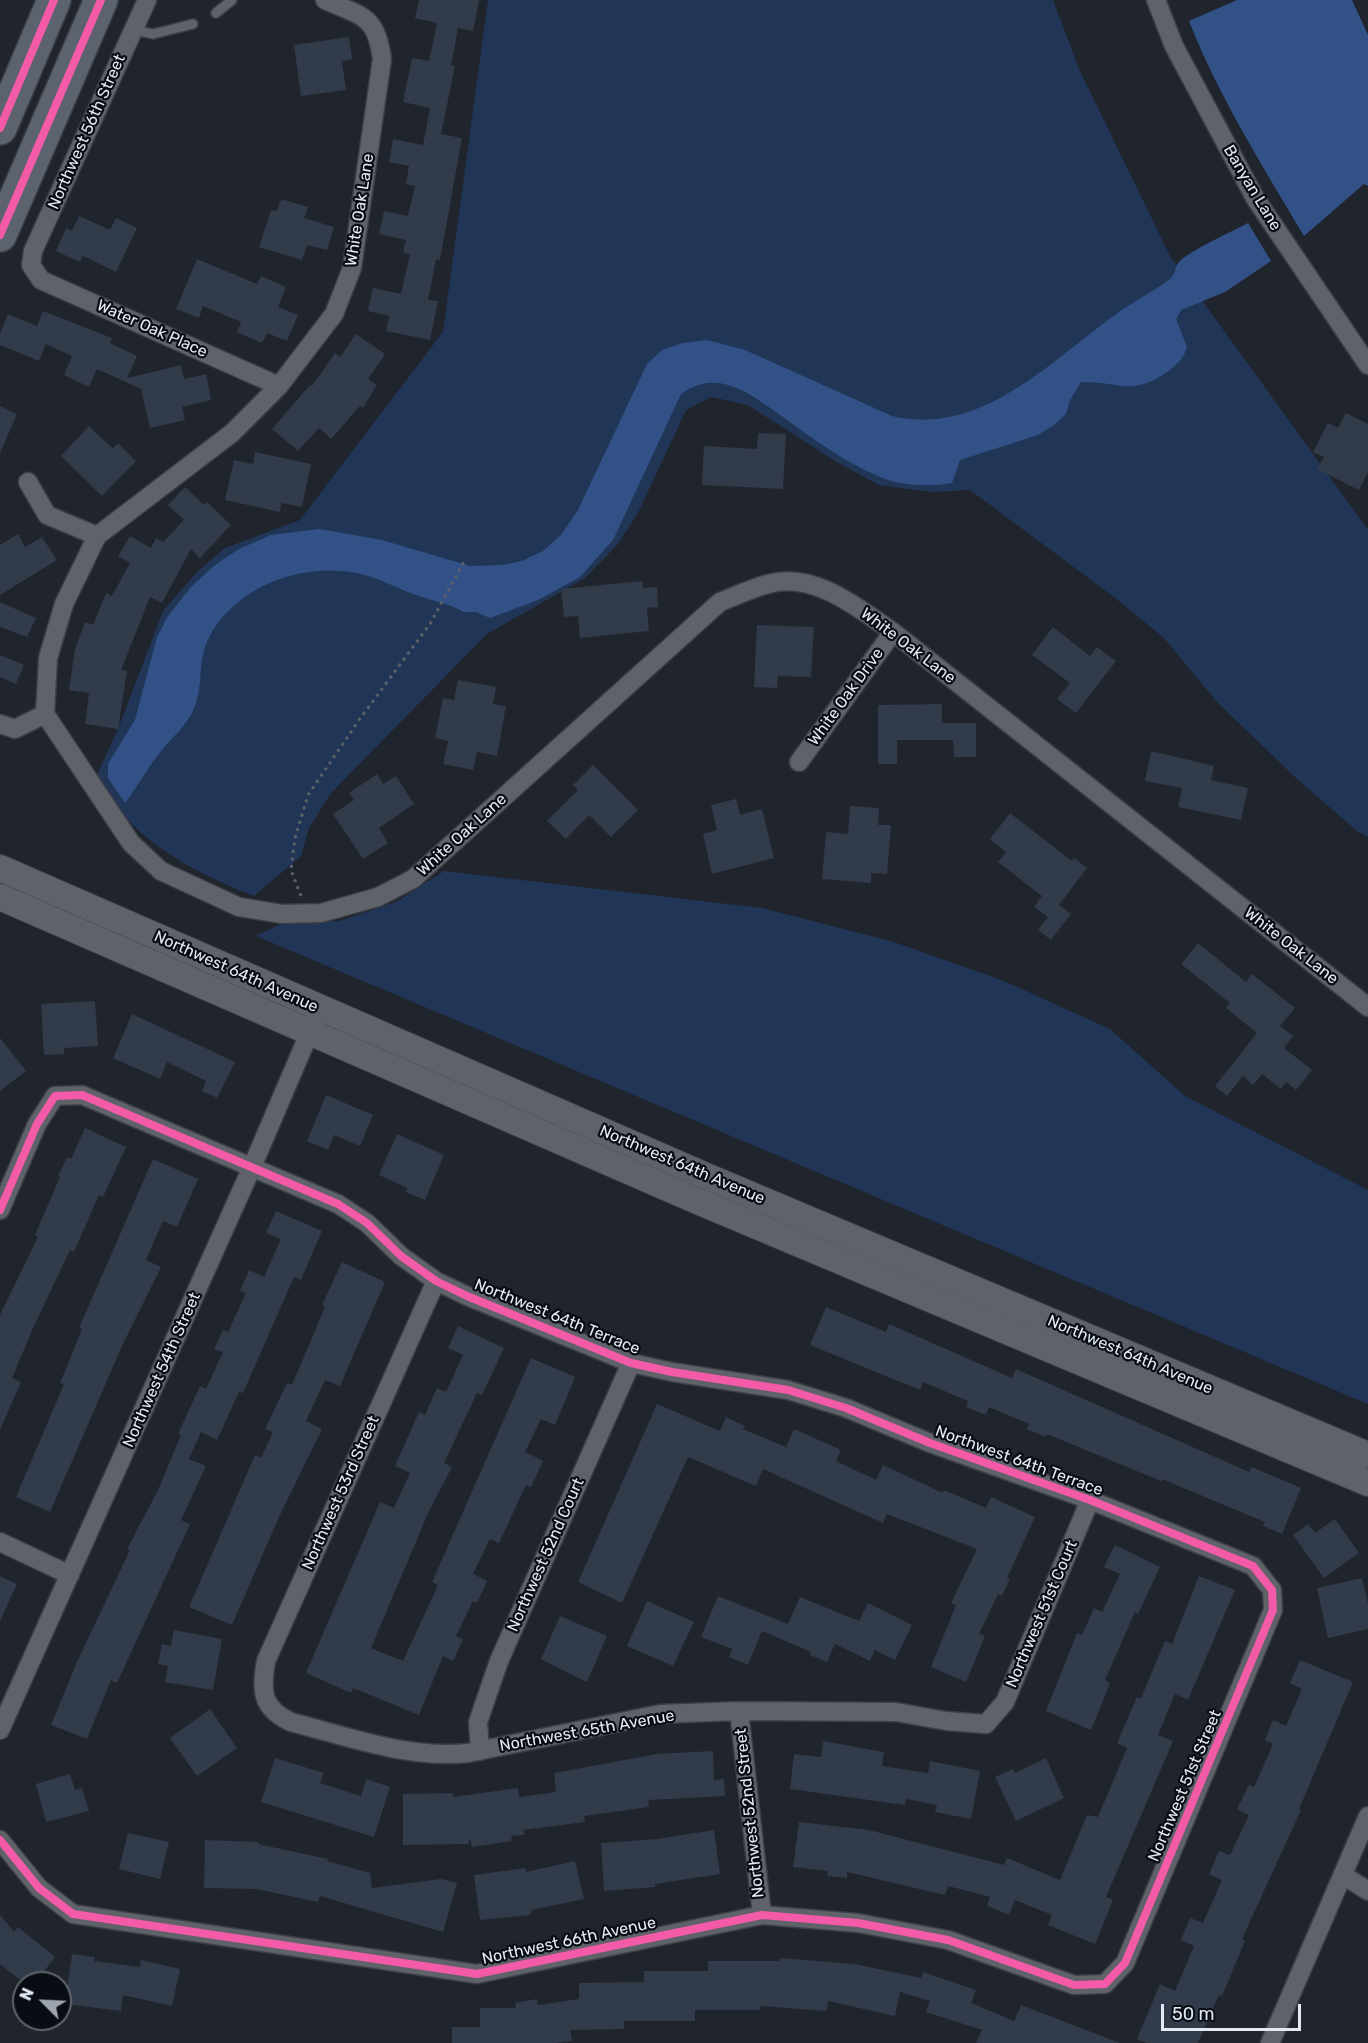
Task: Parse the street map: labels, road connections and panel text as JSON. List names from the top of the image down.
{
  "streets": {
    "street": [
      "Northwest 56th Street",
      "Banyan Lane",
      "White Oak Lane",
      "Water Oak Place",
      "White Oak Drive",
      "Northwest 64th Avenue",
      "Northwest 64th Terrace",
      "Northwest 54th Street",
      "Northwest 53rd Street",
      "Northwest 52nd Court",
      "Northwest 51st Court",
      "Northwest 65th Avenue",
      "Northwest 51st Street",
      "Northwest 52nd Street",
      "Northwest 66th Avenue"
    ]
  },
  "crossings": [
    ["Northwest 56th Street", "Water Oak Place"],
    ["White Oak Lane", "Water Oak Place"],
    ["White Oak Lane", "White Oak Drive"],
    ["Northwest 64th Avenue", "Northwest 54th Street"],
    ["Northwest 64th Terrace", "Northwest 54th Street"],
    ["Northwest 64th Terrace", "Northwest 53rd Street"],
    ["Northwest 64th Terrace", "Northwest 52nd Court"],
    ["Northwest 64th Terrace", "Northwest 51st Court"],
    ["Northwest 64th Terrace", "Northwest 51st Street"],
    ["Northwest 53rd Street", "Northwest 65th Avenue"],
    ["Northwest 52nd Court", "Northwest 65th Avenue"],
    ["Northwest 51st Court", "Northwest 65th Avenue"],
    ["Northwest 65th Avenue", "Northwest 52nd Street"],
    ["Northwest 51st Street", "Northwest 66th Avenue"],
    ["Northwest 52nd Street", "Northwest 66th Avenue"]
  ],
  "scale_bar": "50 m",
  "north": "top left"
}
